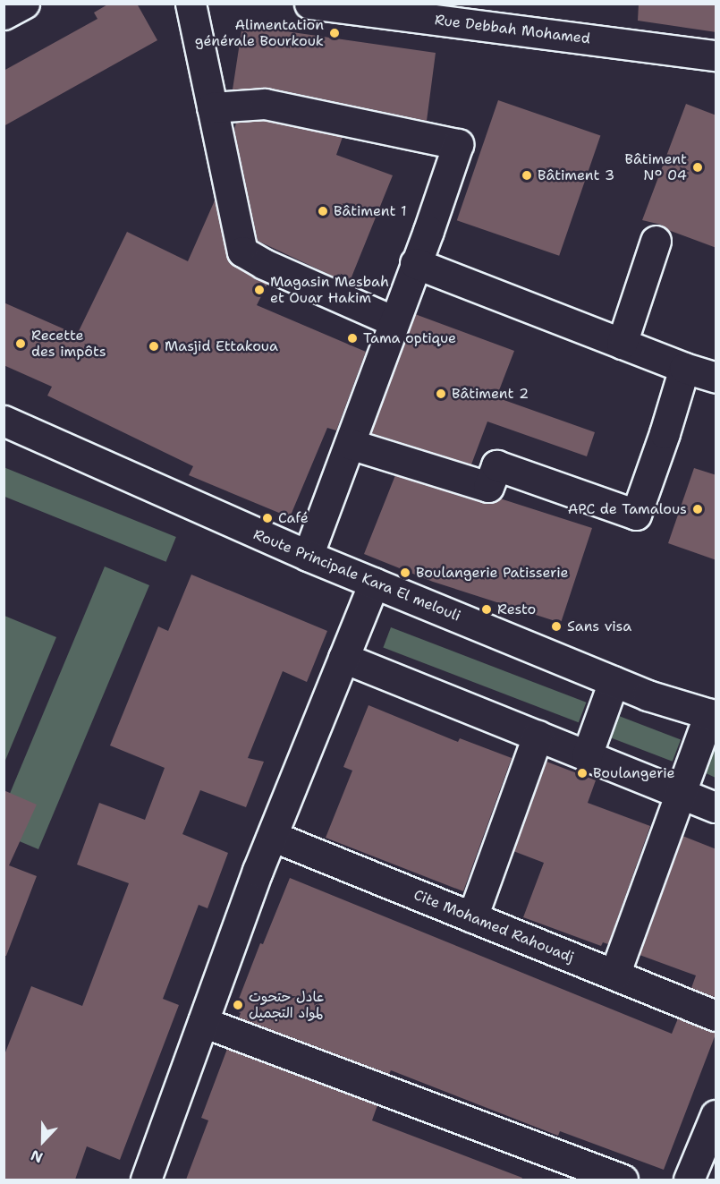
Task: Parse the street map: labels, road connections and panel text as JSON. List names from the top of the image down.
{
  "streets": {
    "street": ["Rue Debbah Mohamed", "Route Principale Kara El melouli", "Cite Mohamed Rahouadj"]
  },
  "places": [
    "Alimentation générale Bourkouk",
    "Bâtiment N° 04",
    "Bâtiment 3",
    "Bâtiment 1",
    "Magasin Mesbah et Ouar Hakim",
    "Tama optique",
    "Recette des impôts",
    "Masjid Ettakoua",
    "Bâtiment 2",
    "APC de Tamalous",
    "Café",
    "Boulangerie Patisserie",
    "Resto",
    "Sans visa",
    "Boulangerie",
    "عادل حتحوت لمواد التجميل"
  ],
  "north": "bottom"
}
